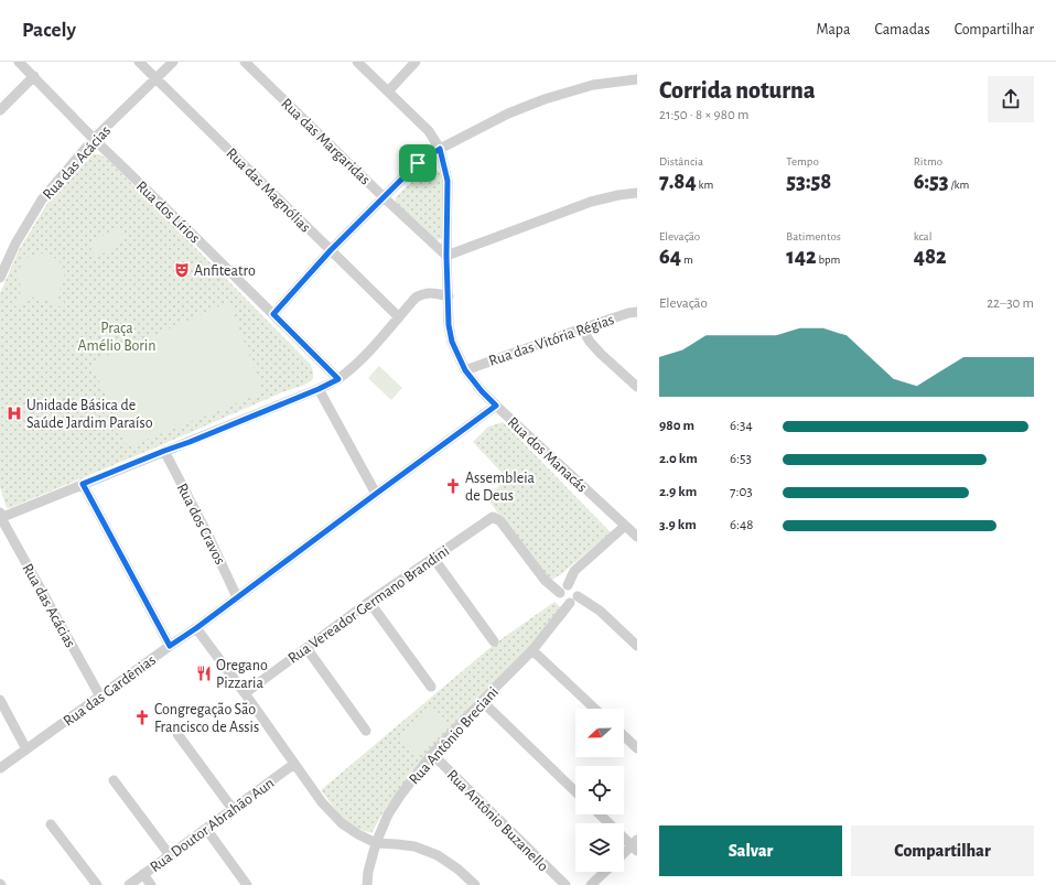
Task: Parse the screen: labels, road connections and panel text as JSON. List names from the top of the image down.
{
  "streets": {
    "street": [
      "Rua das Margaridas",
      "Rua das Acácias",
      "Rua das Magnólias",
      "Rua dos Lírios",
      "Rua das Vitória Régias",
      "Rua dos Manacás",
      "Rua dos Cravos",
      "Rua Vereador Germano Brandini",
      "Rua das Gardênias",
      "Rua Antônio Breciani",
      "Rua Antônio Buzanello",
      "Rua Doutor Abrahão Aun"
    ]
  },
  "crossings": [
    ["Rua das Margaridas", "Rua dos Manacás"],
    ["Rua das Acácias", "Rua das Magnólias"],
    ["Rua das Acácias", "Rua dos Lírios"],
    ["Rua das Acácias", "Rua das Gardênias"],
    ["Rua das Vitória Régias", "Rua dos Manacás"],
    ["Rua dos Manacás", "Rua das Gardênias"],
    ["Rua dos Cravos", "Rua das Gardênias"],
    ["Rua Vereador Germano Brandini", "Rua Antônio Breciani"],
    ["Rua Antônio Breciani", "Rua Antônio Buzanello"]
  ],
  "parks": ["Praça Amélio Borin"],
  "places": {
    "theatre": ["Anfiteatro"],
    "hospital": ["Unidade Básica de Saúde Jardim Paraíso"],
    "church": ["Assembleia de Deus", "Congregação São Francisco de Assis"],
    "restaurant": ["Oregano Pizzaria"]
  },
  "north": "left",
  "page": {
    "header": "Pacely",
    "nav": ["Mapa", "Camadas", "Compartilhar"],
    "heading": ["Corrida noturna", "21:50 · 8 × 980 m"],
    "stats": [
      ["Distância", "7.84 km"],
      ["Tempo", "53:58"],
      ["Ritmo", "6:53 /km"],
      ["Elevação", "64 m"],
      ["Batimentos", "142 bpm"],
      ["kcal", "482"]
    ],
    "chart": ["Elevação", "22–30 m"],
    "list": [
      {
        "name": "980 m",
        "note": "6:34"
      },
      {
        "name": "2.0 km",
        "note": "6:53"
      },
      {
        "name": "2.9 km",
        "note": "7:03"
      },
      {
        "name": "3.9 km",
        "note": "6:48"
      }
    ],
    "buttons": ["Salvar", "Compartilhar"]
  }
}
